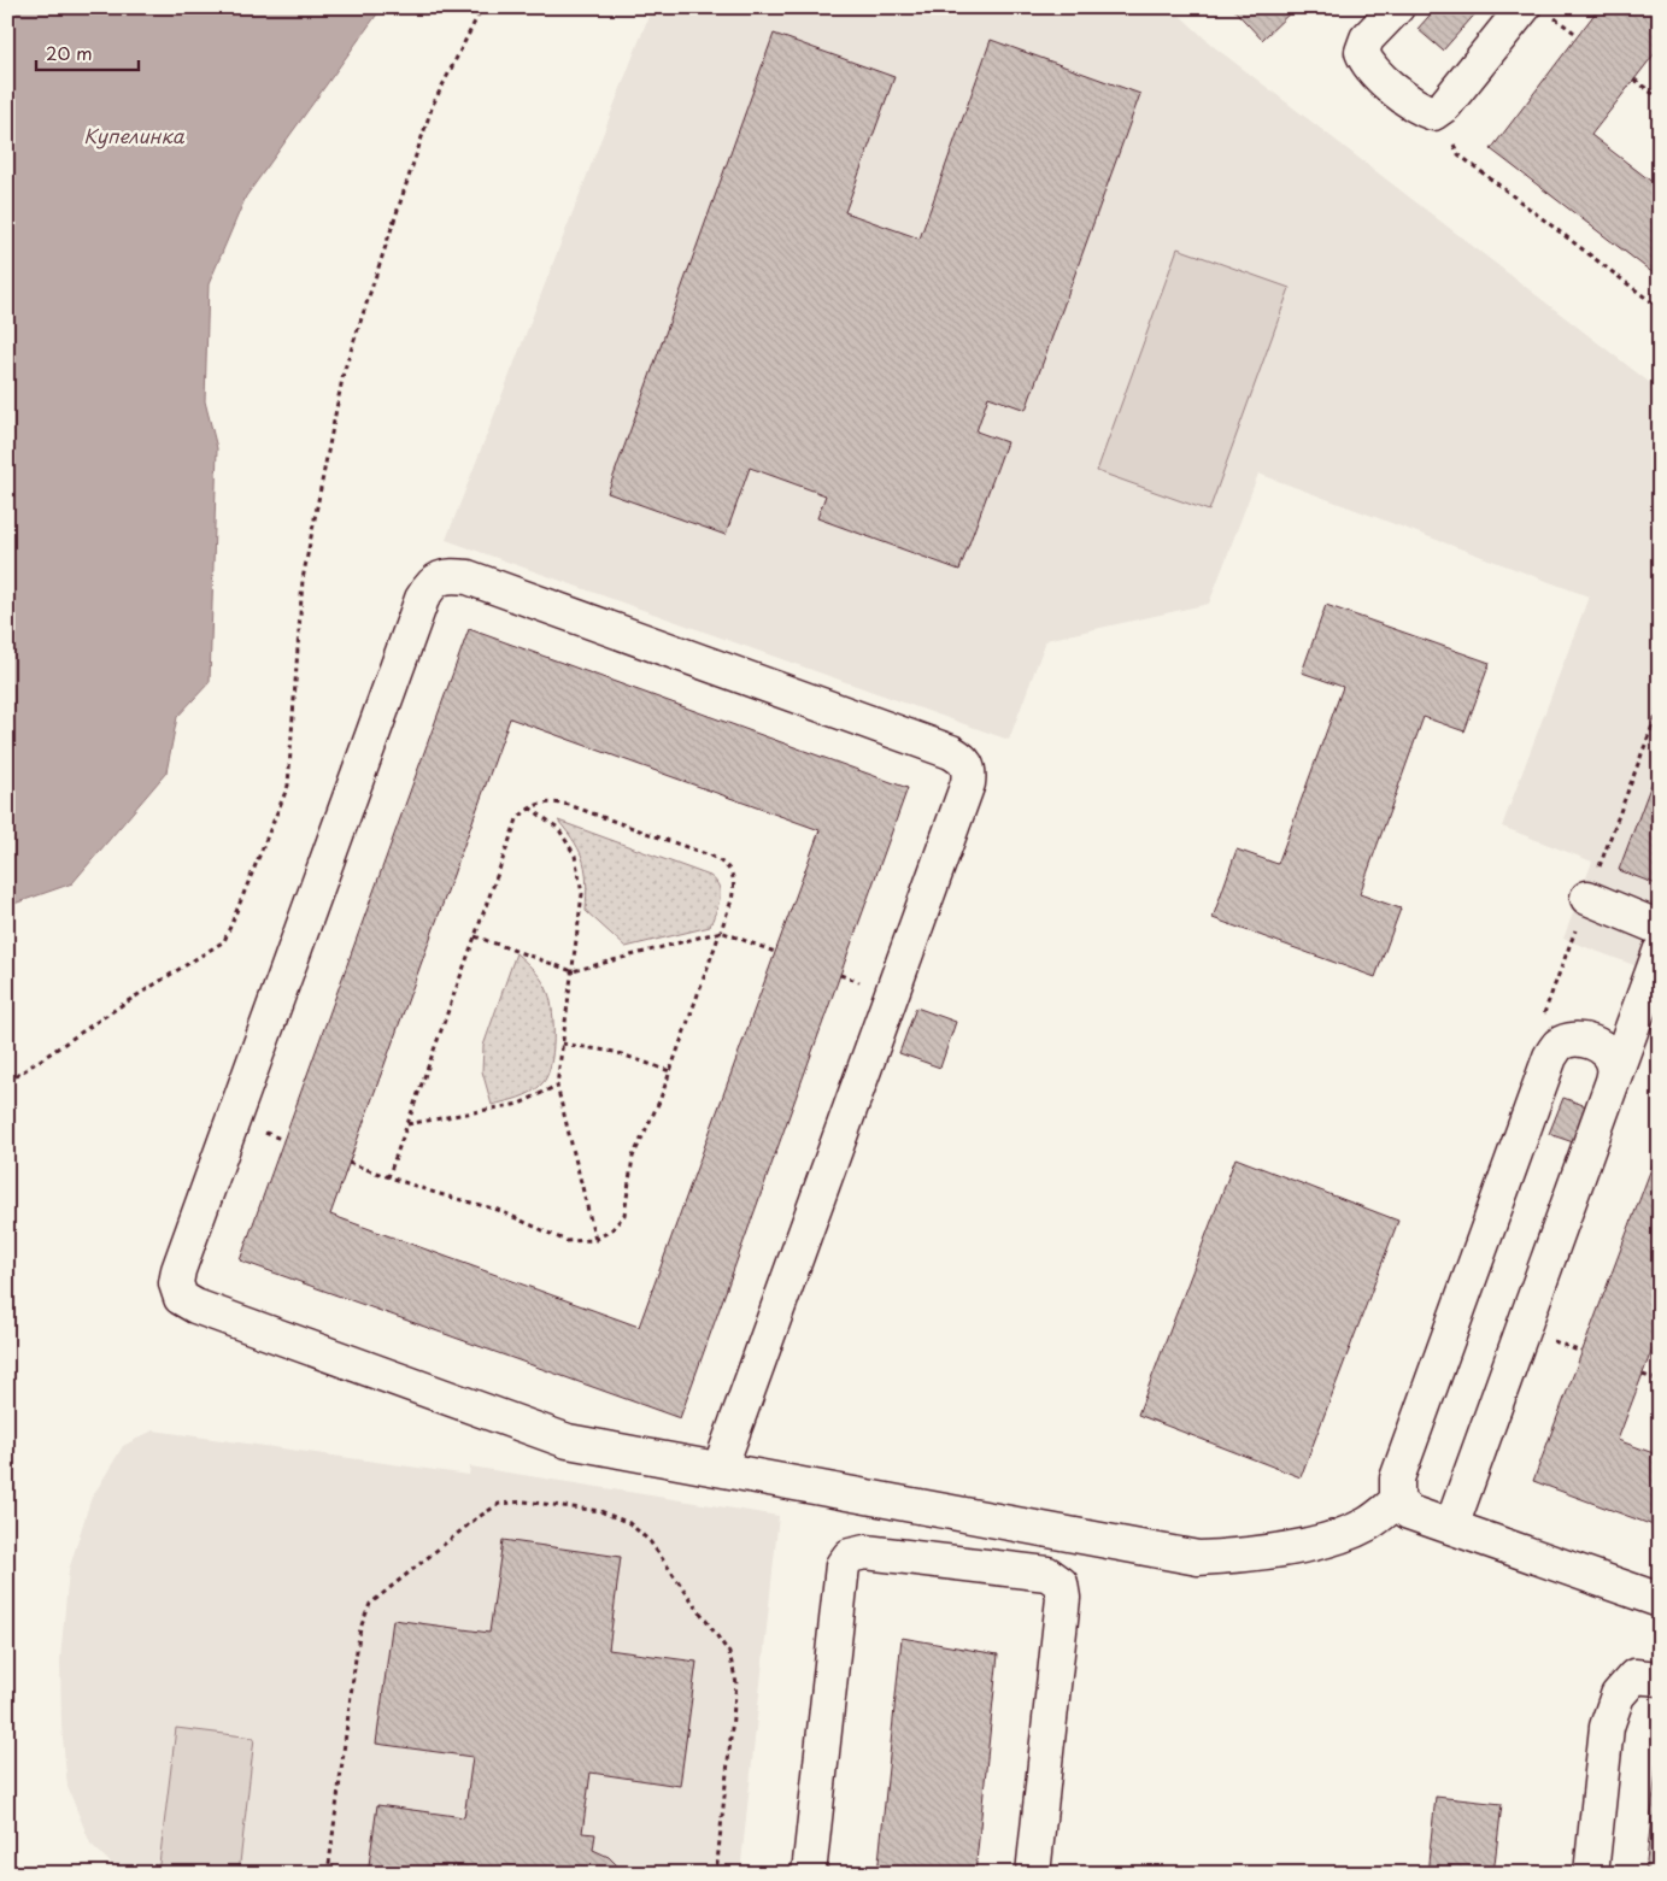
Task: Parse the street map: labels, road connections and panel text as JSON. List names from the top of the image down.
{
  "water": ["Купелинка"],
  "scale_bar": "20 m"
}
